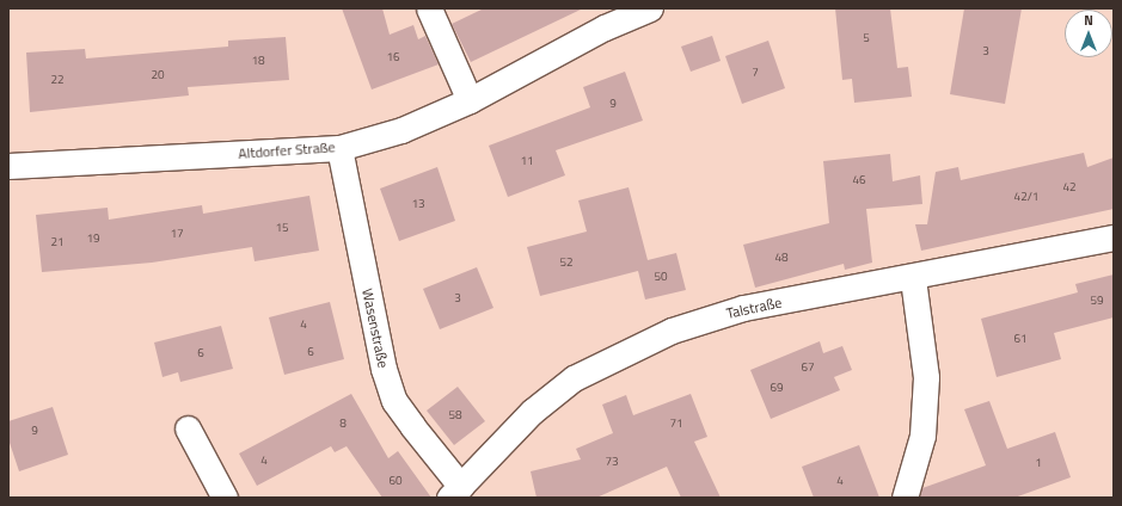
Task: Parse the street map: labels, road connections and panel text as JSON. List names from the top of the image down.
{
  "streets": {
    "street": ["Altdorfer Straße", "Talstraße", "Wasenstraße"]
  },
  "crossings": [
    ["Altdorfer Straße", "Wasenstraße"],
    ["Talstraße", "Wasenstraße"]
  ],
  "house_numbers": [
    "5",
    "3",
    "16",
    "18",
    "7",
    "20",
    "22",
    "9",
    "11",
    "46",
    "42",
    "42/1",
    "13",
    "15",
    "17",
    "19",
    "21",
    "48",
    "52",
    "50",
    "3",
    "59",
    "4",
    "61",
    "6",
    "6",
    "67",
    "69",
    "58",
    "8",
    "71",
    "9",
    "4",
    "73",
    "1",
    "60",
    "4"
  ],
  "north": "top"
}
